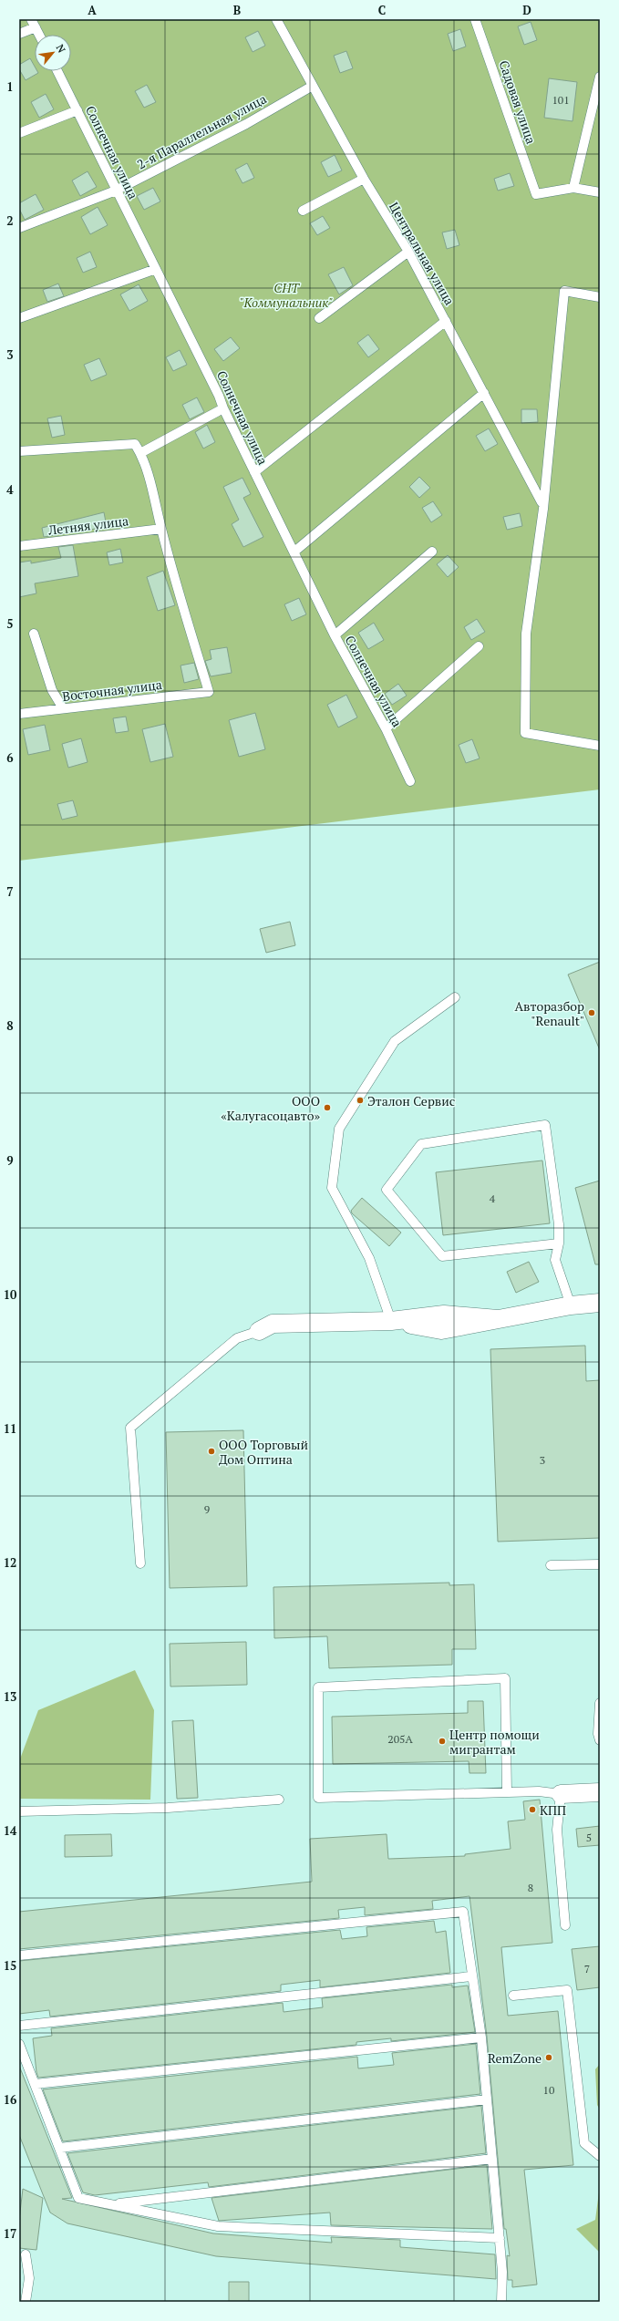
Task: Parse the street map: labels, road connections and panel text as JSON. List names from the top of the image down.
{
  "streets": {
    "lane": [
      "Садовая улица",
      "2-я Параллельная улица",
      "Солнечная улица",
      "Центральная улица",
      "Летняя улица",
      "Восточная улица"
    ]
  },
  "crossings": [
    ["2-я Параллельная улица", "Солнечная улица"],
    ["2-я Параллельная улица", "Центральная улица"],
    ["Летняя улица", "Восточная улица"]
  ],
  "parks": ["СНТ \"Коммунальник\""],
  "places": [
    "Авторазбор \"Renault\"",
    "Эталон Сервис",
    "ООО «Калугасоцавто»",
    "ООО Торговый Дом Оптина",
    "Центр помощи мигрантам",
    "КПП",
    "RemZone"
  ],
  "house_numbers": [
    "101",
    "4",
    "3",
    "9",
    "205А",
    "5",
    "8",
    "7",
    "10"
  ],
  "north": "top right",
  "grid": {
    "columns": [
      "A",
      "B",
      "C",
      "D"
    ],
    "rows": [
      "1",
      "2",
      "3",
      "4",
      "5",
      "6",
      "7",
      "8",
      "9",
      "10",
      "11",
      "12",
      "13",
      "14",
      "15",
      "16",
      "17"
    ]
  }
}
